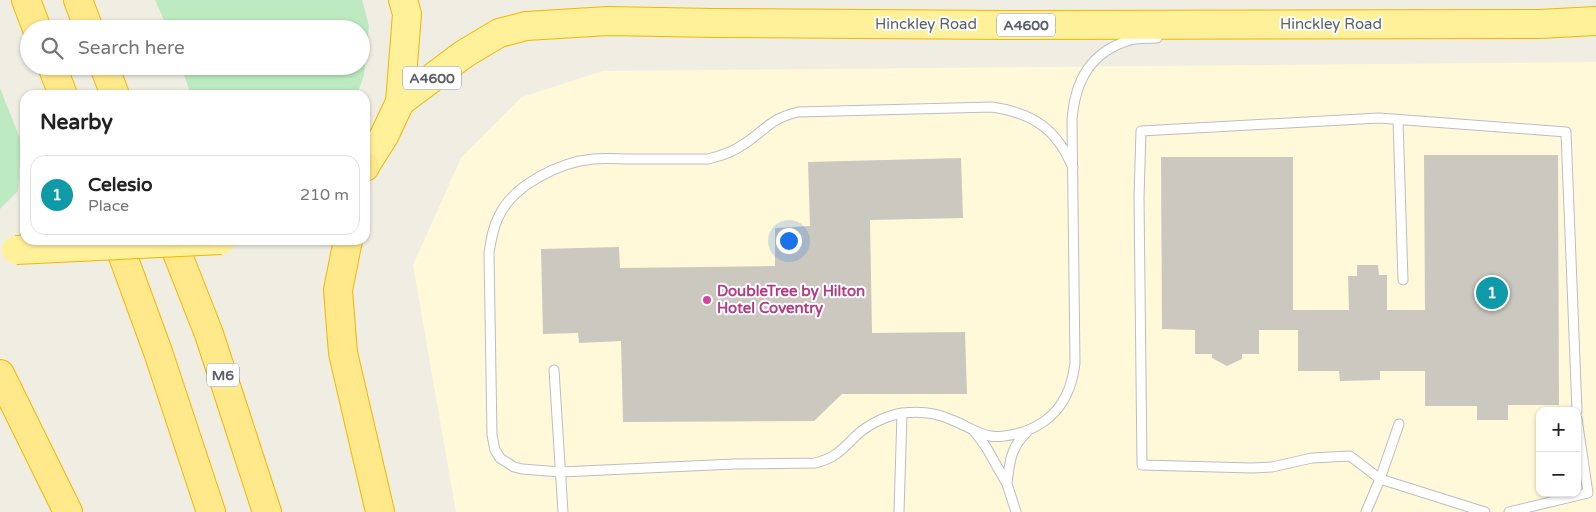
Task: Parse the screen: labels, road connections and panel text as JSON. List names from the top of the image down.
{
  "streets": {
    "highway": ["Hinckley Road", "A4600", "M6"]
  },
  "places": ["DoubleTree by Hilton Hotel Coventry"],
  "page": {
    "search": "Search here",
    "heading": "Nearby",
    "list": [
      {
        "mark": "1",
        "name": "Celesio",
        "note": "Place",
        "value": "210 m"
      }
    ],
    "pins": "1",
    "map_buttons": ["+", "−"]
  }
}
